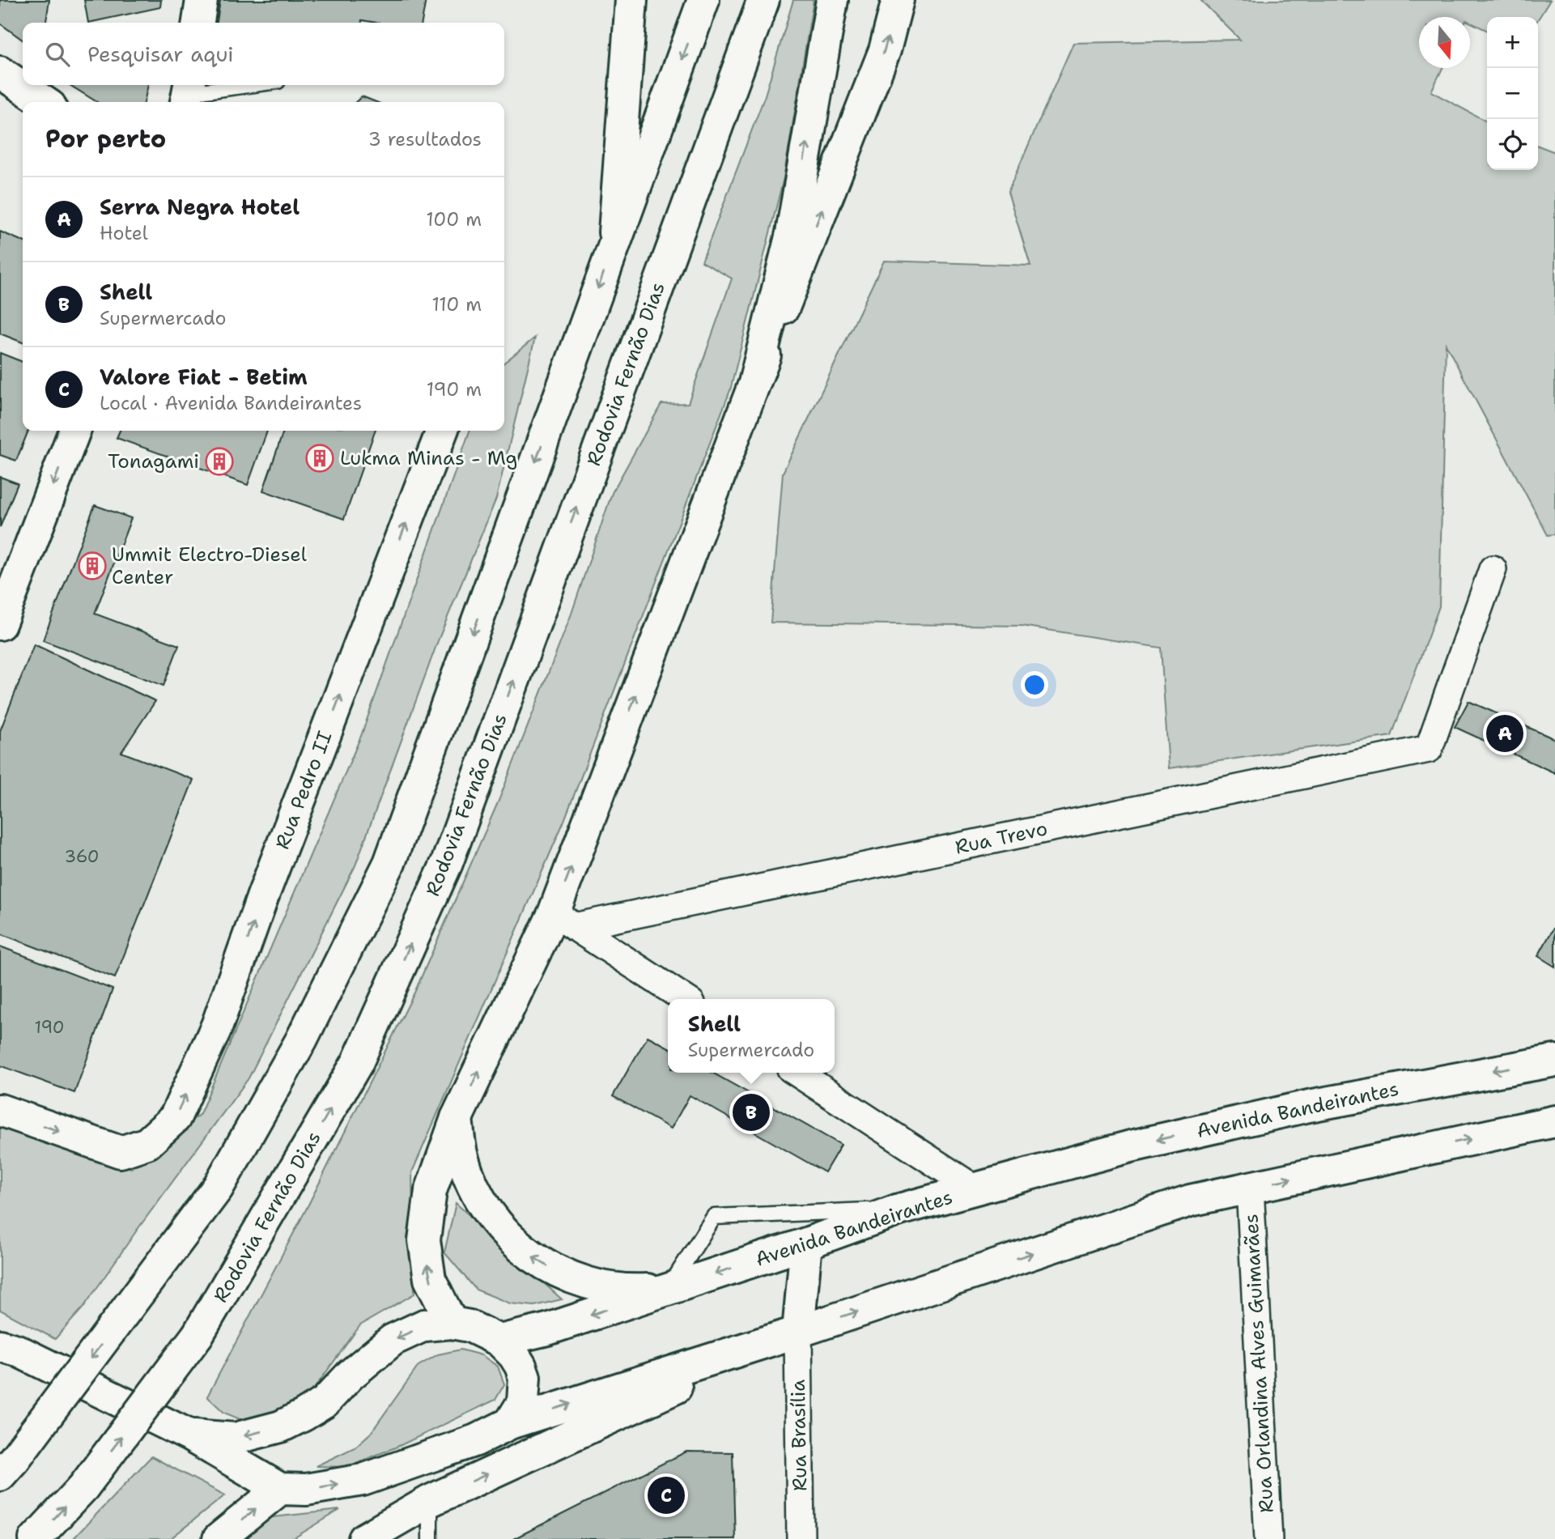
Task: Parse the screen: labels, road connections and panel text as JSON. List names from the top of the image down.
{
  "streets": {
    "main road": ["Rodovia Fernão Dias", "Rua Pedro II", "Avenida Bandeirantes"],
    "street": ["Rua Trevo", "Rua Orlandina Alves Guimarães", "Rua Brasília"]
  },
  "places": {
    "building": ["Lukma Minas - Mg", "Tonagami", "Ummit Electro-Diesel Center"]
  },
  "house_numbers": ["360", "190"],
  "north": "bottom",
  "page": {
    "map_buttons": ["+", "−"],
    "search": "Pesquisar aqui",
    "heading": ["Por perto", "3 resultados"],
    "list": [
      {
        "mark": "A",
        "name": "Serra Negra Hotel",
        "note": "Hotel",
        "value": "100 m"
      },
      {
        "mark": "B",
        "name": "Shell",
        "note": "Supermercado",
        "value": "110 m"
      },
      {
        "mark": "C",
        "name": "Valore Fiat - Betim",
        "note": "Local · Avenida Bandeirantes",
        "value": "190 m"
      }
    ],
    "pins": ["A", "B", "C"],
    "popup": ["Shell", "Supermercado"]
  }
}
